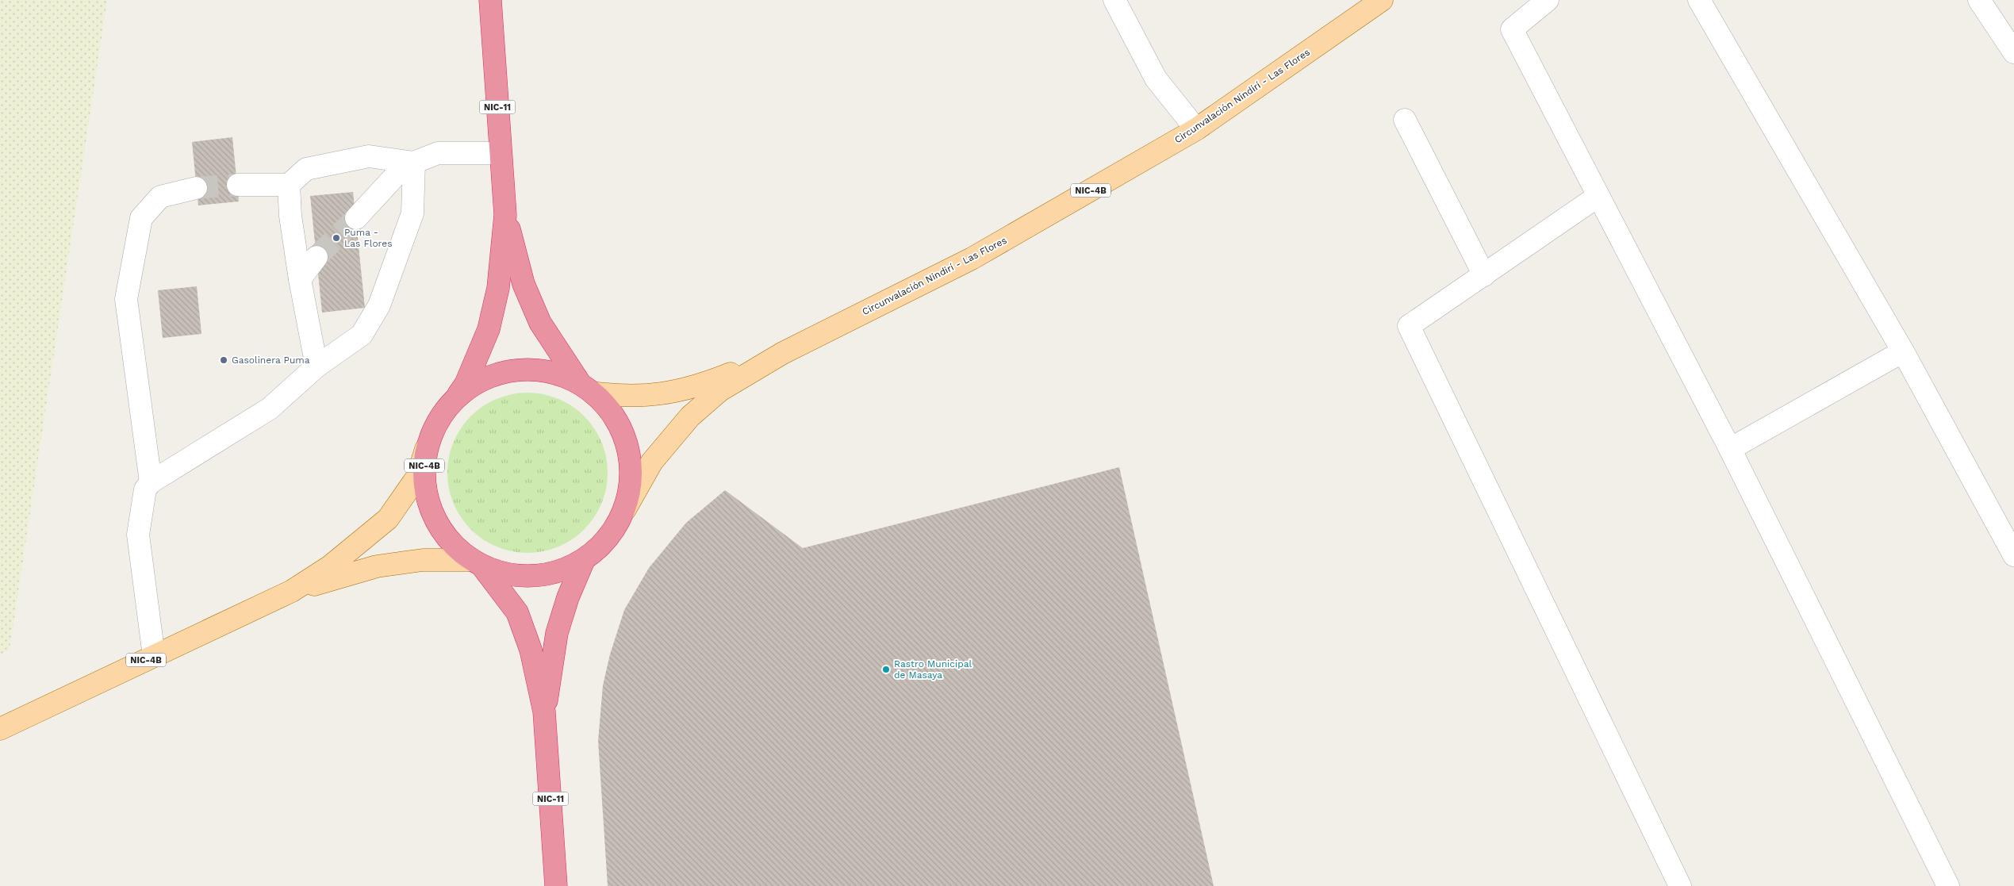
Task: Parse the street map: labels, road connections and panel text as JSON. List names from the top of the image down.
{
  "streets": {
    "highway": ["NIC-11", "NIC-4B"],
    "main road": ["Circunvalación Nindirí - Las Flores"]
  },
  "crossings": [
    ["Circunvalación Nindirí - Las Flores", "NIC-11"],
    ["Circunvalación Nindirí - Las Flores", "NIC-4B"],
    ["NIC-11", "NIC-4B"]
  ],
  "places": ["Puma - Las Flores", "Gasolinera Puma", "Rastro Municipal de Masaya"]
}
